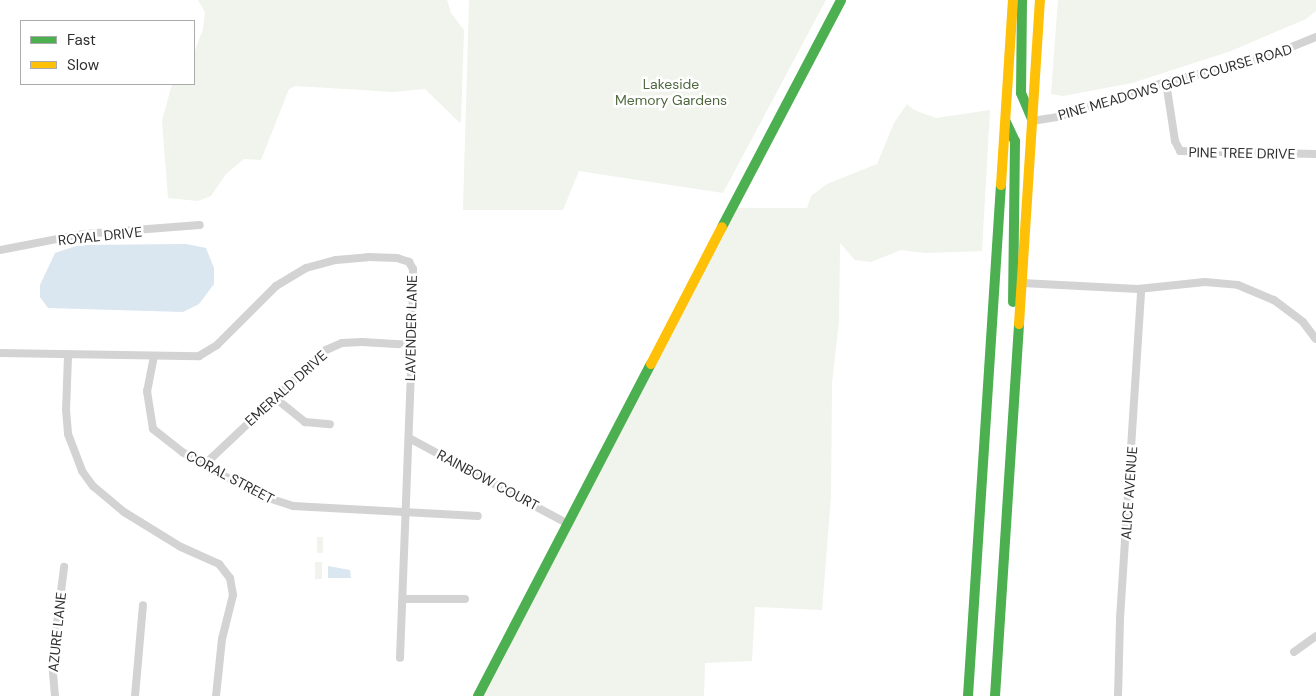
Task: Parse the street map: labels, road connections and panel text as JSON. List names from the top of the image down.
{
  "streets": {
    "street": [
      "PINE MEADOWS GOLF COURSE ROAD",
      "PINE TREE DRIVE",
      "ROYAL DRIVE",
      "LAVENDER LANE",
      "EMERALD DRIVE",
      "CORAL STREET",
      "RAINBOW COURT",
      "ALICE AVENUE",
      "AZURE LANE"
    ]
  },
  "crossings": [
    ["PINE MEADOWS GOLF COURSE ROAD", "PINE TREE DRIVE"],
    ["LAVENDER LANE", "EMERALD DRIVE"],
    ["LAVENDER LANE", "CORAL STREET"],
    ["LAVENDER LANE", "RAINBOW COURT"],
    ["EMERALD DRIVE", "CORAL STREET"]
  ],
  "parks": ["Lakeside Memory Gardens"],
  "legend": ["Fast", "Slow"]
}
